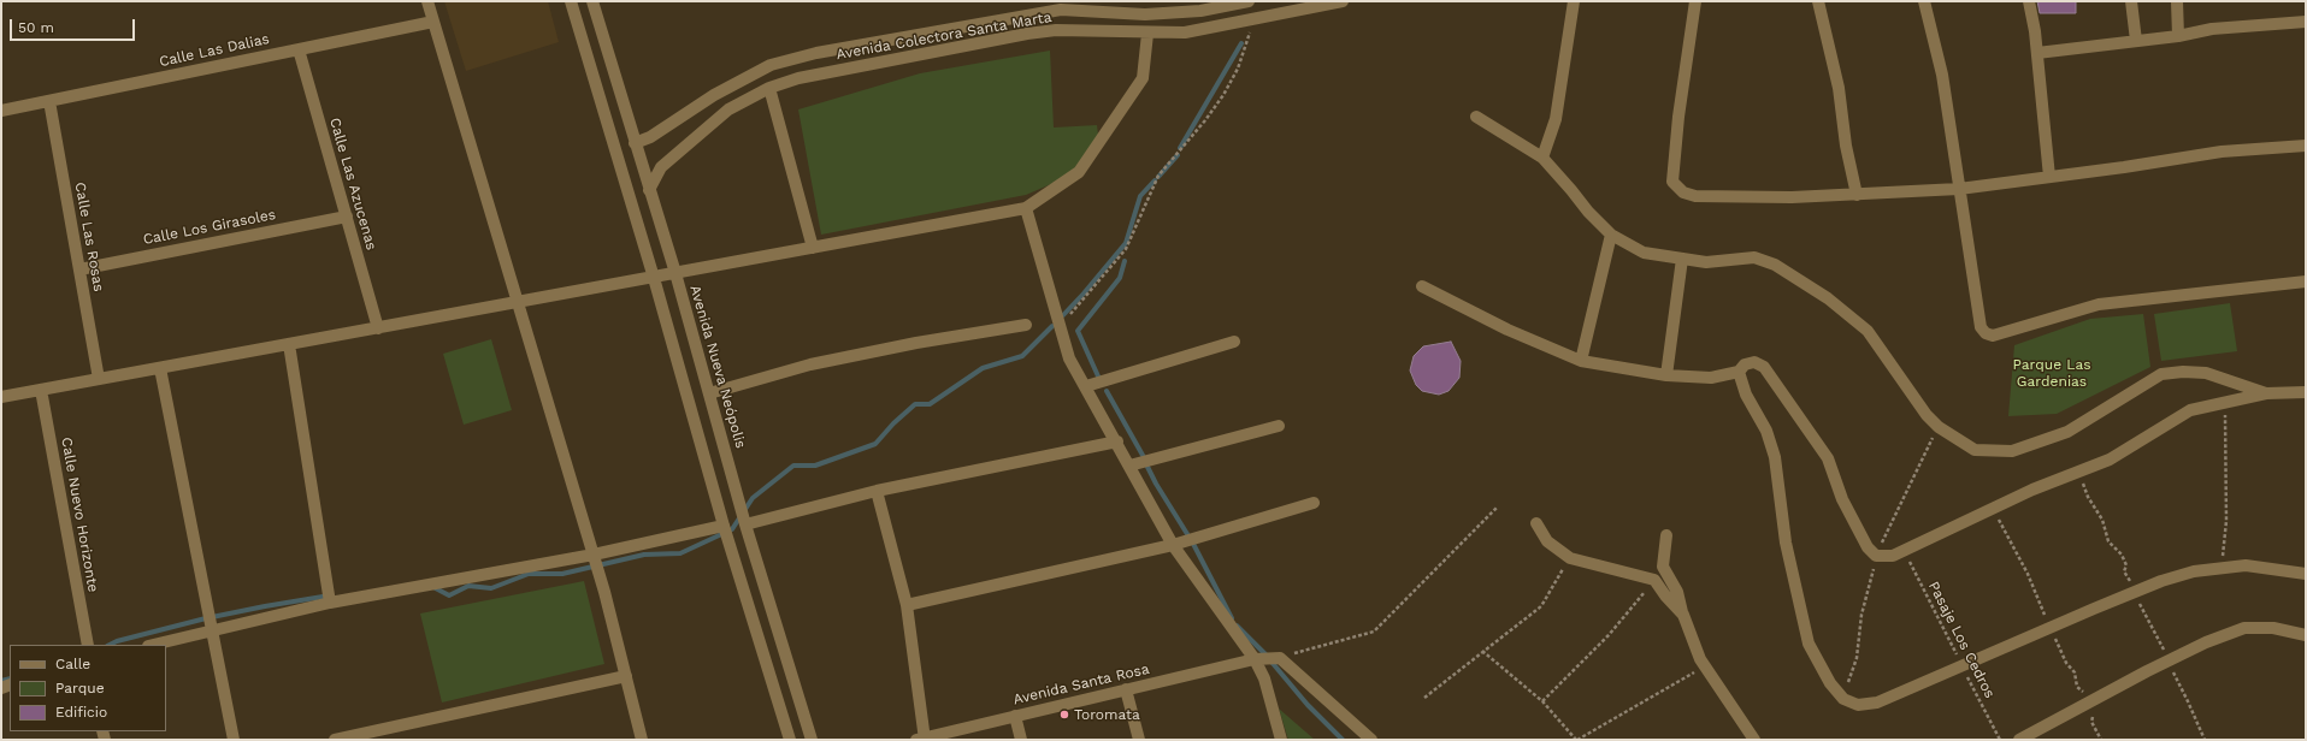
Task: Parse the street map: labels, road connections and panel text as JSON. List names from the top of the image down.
{
  "streets": {
    "street": [
      "Avenida Colectora Santa Marta",
      "Calle Las Dalias",
      "Calle Las Azucenas",
      "Calle Los Girasoles",
      "Calle Las Rosas",
      "Avenida Nueva Neópolis",
      "Calle Nuevo Horizonte",
      "Avenida Santa Rosa"
    ],
    "path": ["Pasaje Los Cedros"]
  },
  "crossings": [
    ["Avenida Colectora Santa Marta", "Avenida Nueva Neópolis"],
    ["Calle Las Dalias", "Calle Las Azucenas"],
    ["Calle Las Dalias", "Calle Las Rosas"],
    ["Calle Las Azucenas", "Calle Los Girasoles"],
    ["Calle Los Girasoles", "Calle Las Rosas"]
  ],
  "parks": ["Parque Las Gardenias"],
  "places": ["Toromata"],
  "legend": ["Calle", "Parque", "Edificio"],
  "scale_bar": "50 m"
}
